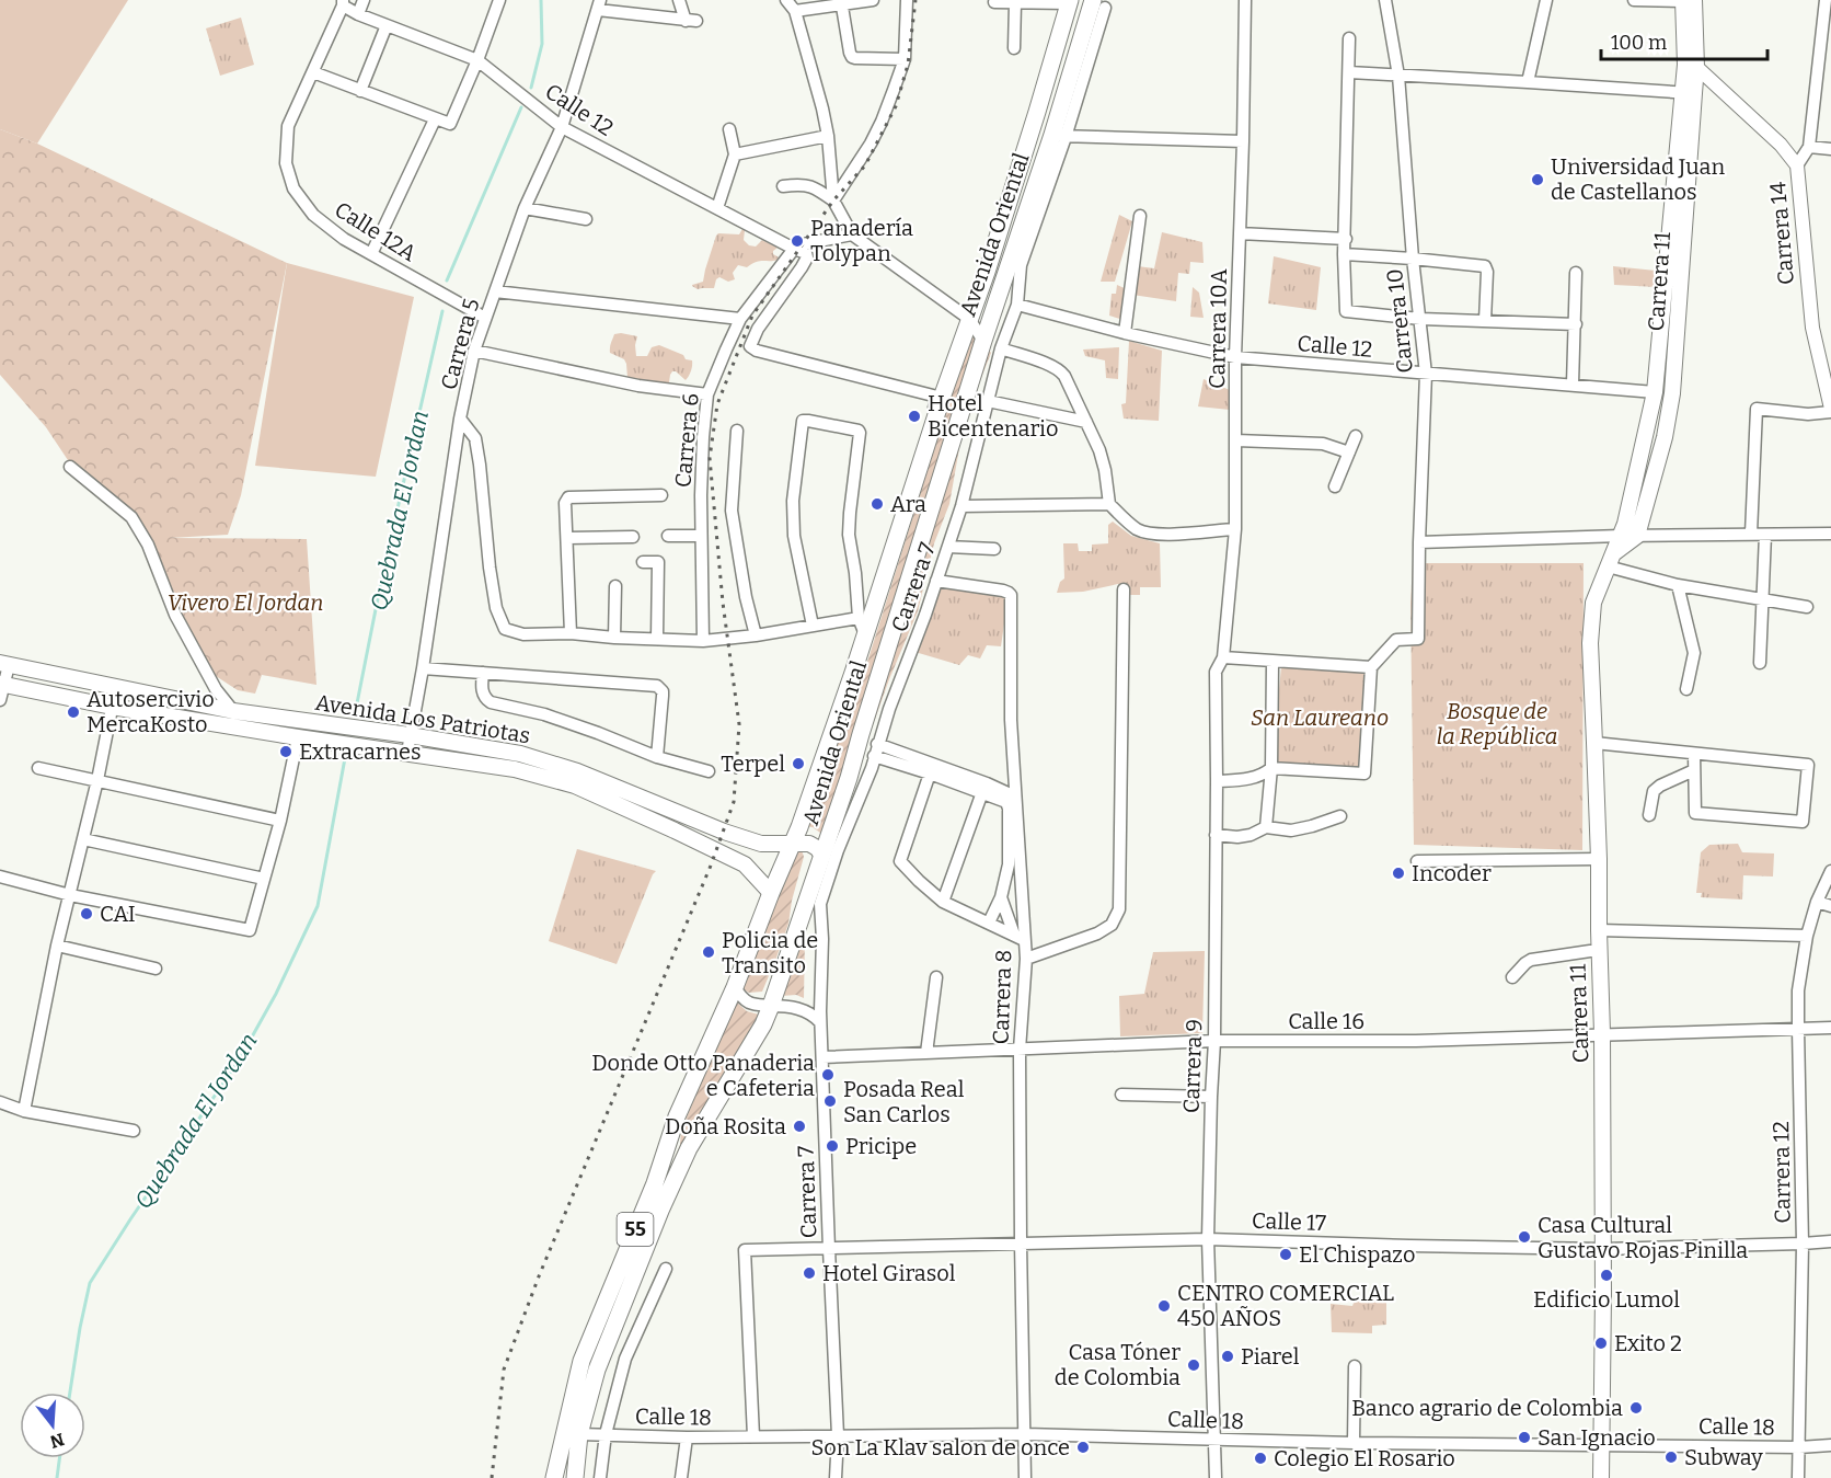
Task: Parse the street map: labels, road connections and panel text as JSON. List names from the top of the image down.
{
  "streets": {
    "main road": [
      "Avenida Oriental",
      "Carrera 11",
      "Avenida Los Patriotas",
      "55"
    ],
    "street": [
      "Calle 12",
      "Calle 12A",
      "Carrera 14",
      "Carrera 10",
      "Carrera 10A",
      "Carrera 5",
      "Carrera 6",
      "Carrera 7",
      "Carrera 8",
      "Calle 16",
      "Carrera 9",
      "Carrera 12",
      "Calle 17",
      "Calle 18"
    ]
  },
  "crossings": [
    ["Calle 12", "Calle 12A"],
    ["Calle 12", "Avenida Oriental"],
    ["Calle 12", "Carrera 11"],
    ["Calle 12", "Carrera 10"],
    ["Calle 12", "Carrera 10A"],
    ["Calle 12", "Carrera 5"],
    ["Calle 12", "Carrera 6"],
    ["Calle 12A", "Carrera 5"],
    ["Carrera 14", "Carrera 11"],
    ["Avenida Oriental", "Carrera 7"],
    ["Avenida Oriental", "Avenida Los Patriotas"],
    ["Avenida Oriental", "Calle 18"],
    ["Carrera 11", "Calle 16"],
    ["Carrera 11", "Calle 17"],
    ["Carrera 11", "Calle 18"],
    ["Carrera 10A", "Carrera 9"],
    ["Carrera 5", "Avenida Los Patriotas"],
    ["Carrera 7", "Carrera 8"],
    ["Carrera 7", "Calle 16"],
    ["Carrera 7", "Calle 17"],
    ["Carrera 7", "Calle 18"],
    ["Carrera 8", "Calle 16"],
    ["Carrera 8", "Calle 17"],
    ["Carrera 8", "Calle 18"],
    ["Calle 16", "Carrera 9"],
    ["Calle 16", "Carrera 12"],
    ["Carrera 9", "Calle 17"],
    ["Carrera 9", "Calle 18"],
    ["Carrera 12", "Calle 17"],
    ["Carrera 12", "Calle 18"],
    ["Calle 17", "Calle 18"]
  ],
  "water": ["Quebrada El Jordan"],
  "parks": ["Vivero El Jordan", "Bosque de la República", "San Laureano"],
  "places": [
    "Universidad Juan de Castellanos",
    "Panadería Tolypan",
    "Hotel Bicentenario",
    "Ara",
    "Autosercivio MercaKosto",
    "Extracarnes",
    "Terpel",
    "Incoder",
    "CAI",
    "Policia de Transito",
    "Donde Otto Panaderia e Cafeteria",
    "Posada Real San Carlos",
    "Doña Rosita",
    "Pricipe",
    "Casa Cultural Gustavo Rojas Pinilla",
    "El Chispazo",
    "Hotel Girasol",
    "Edificio Lumol",
    "CENTRO COMERCIAL 450 AÑOS",
    "Exito 2",
    "Piarel",
    "Casa Tóner de Colombia",
    "Banco agrario de Colombia",
    "San Ignacio",
    "Son La Klav salon de once",
    "Subway",
    "Colegio El Rosario"
  ],
  "scale_bar": "100 m",
  "north": "bottom"
}
